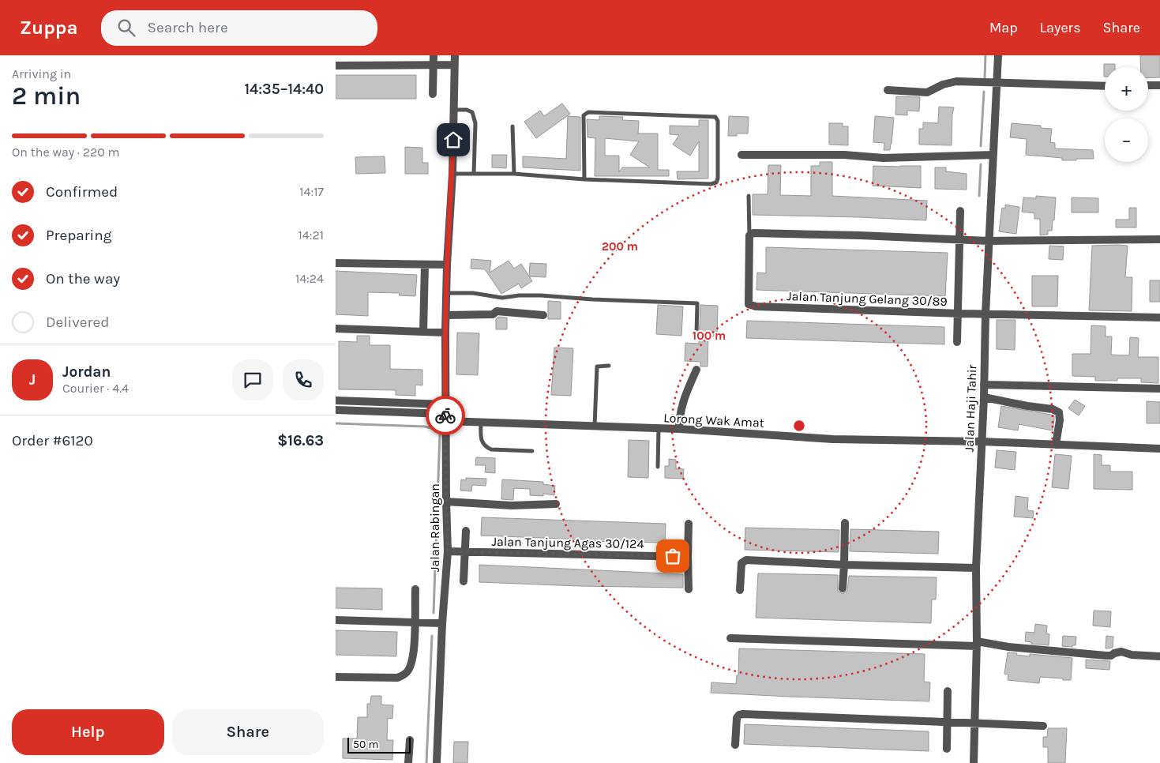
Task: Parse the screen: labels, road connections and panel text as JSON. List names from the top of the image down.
{
  "streets": {
    "street": [
      "Jalan Tanjung Gelang 30/89",
      "Jalan Haji Tahir",
      "Lorong Wak Amat",
      "Jalan Rabingan",
      "Jalan Tanjung Agas 30/124"
    ]
  },
  "crossings": [
    ["Jalan Tanjung Gelang 30/89", "Jalan Haji Tahir"],
    ["Jalan Haji Tahir", "Lorong Wak Amat"],
    ["Lorong Wak Amat", "Jalan Rabingan"],
    ["Jalan Rabingan", "Jalan Tanjung Agas 30/124"]
  ],
  "scale_bar": "50 m",
  "page": {
    "header": "Zuppa",
    "search": "Search here",
    "nav": ["Map", "Layers", "Share"],
    "heading": ["2 min", "Arriving in", "14:35–14:40"],
    "panel": [
      "Jordan",
      "Courier · 4.4",
      "Order #6120",
      "$16.63"
    ],
    "map_buttons": ["+", "−"],
    "bar": "On the way · 220 m",
    "list": [
      ["Confirmed", "14:17"],
      ["Preparing", "14:21"],
      ["On the way", "14:24"],
      "Delivered"
    ],
    "round": "J",
    "buttons": ["Help", "Share"],
    "scale": "50 m"
  },
  "rings": ["200 m", "100 m"]
}
